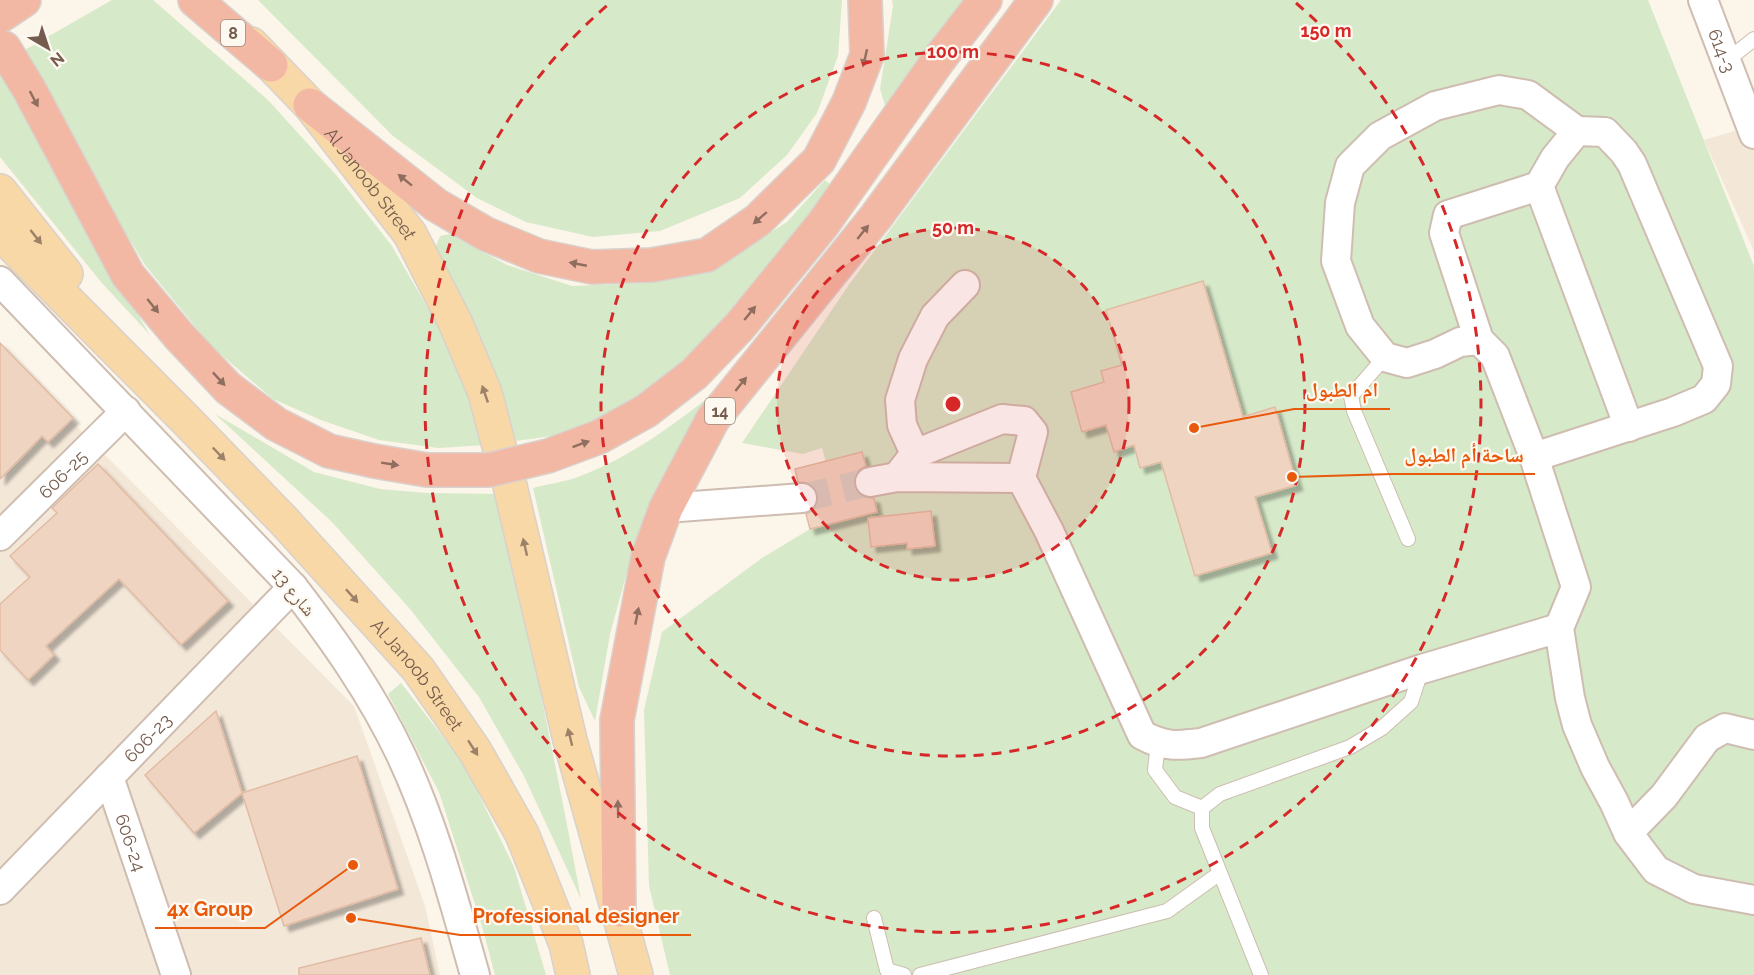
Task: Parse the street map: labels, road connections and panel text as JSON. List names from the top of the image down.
{
  "streets": {
    "highway": ["8", "14"],
    "main road": ["Al Janoob Street"],
    "street": [
      "614-3",
      "606-25",
      "شارع 13",
      "606-23",
      "606-24"
    ]
  },
  "crossings": [
    ["8", "Al Janoob Street"],
    ["606-25", "شارع 13"],
    ["شارع 13", "606-23"],
    ["606-23", "606-24"]
  ],
  "places": [
    "ام الطبول",
    "ساحة أم الطبول",
    "4x Group",
    "Professional designer"
  ],
  "north": "bottom right",
  "rings": ["150 m", "100 m", "50 m"]
}
